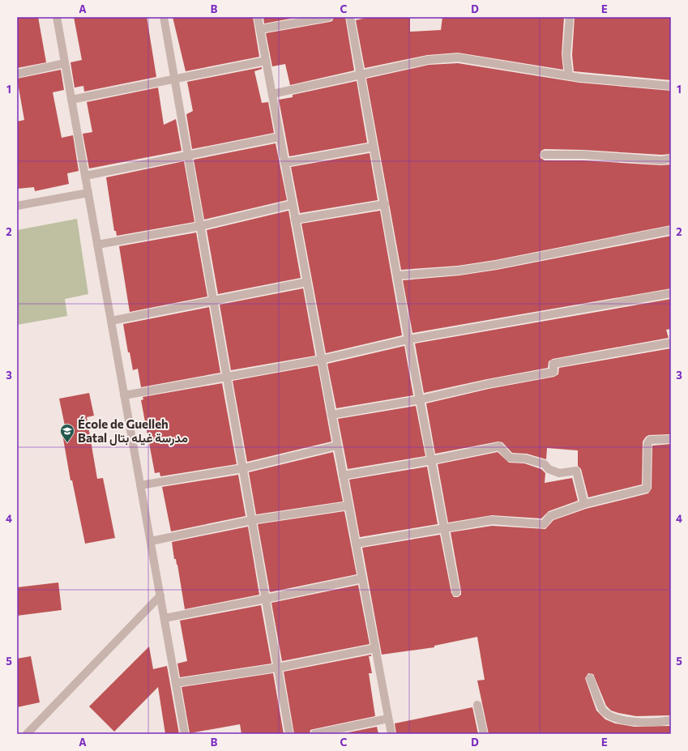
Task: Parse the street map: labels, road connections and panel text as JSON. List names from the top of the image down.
{
  "places": {
    "school or university": ["École de Guelleh Batal مدرسة غيله بتال"]
  },
  "grid": {
    "columns": [
      "A",
      "B",
      "C",
      "D",
      "E"
    ],
    "rows": [
      "1",
      "2",
      "3",
      "4",
      "5"
    ]
  }
}
